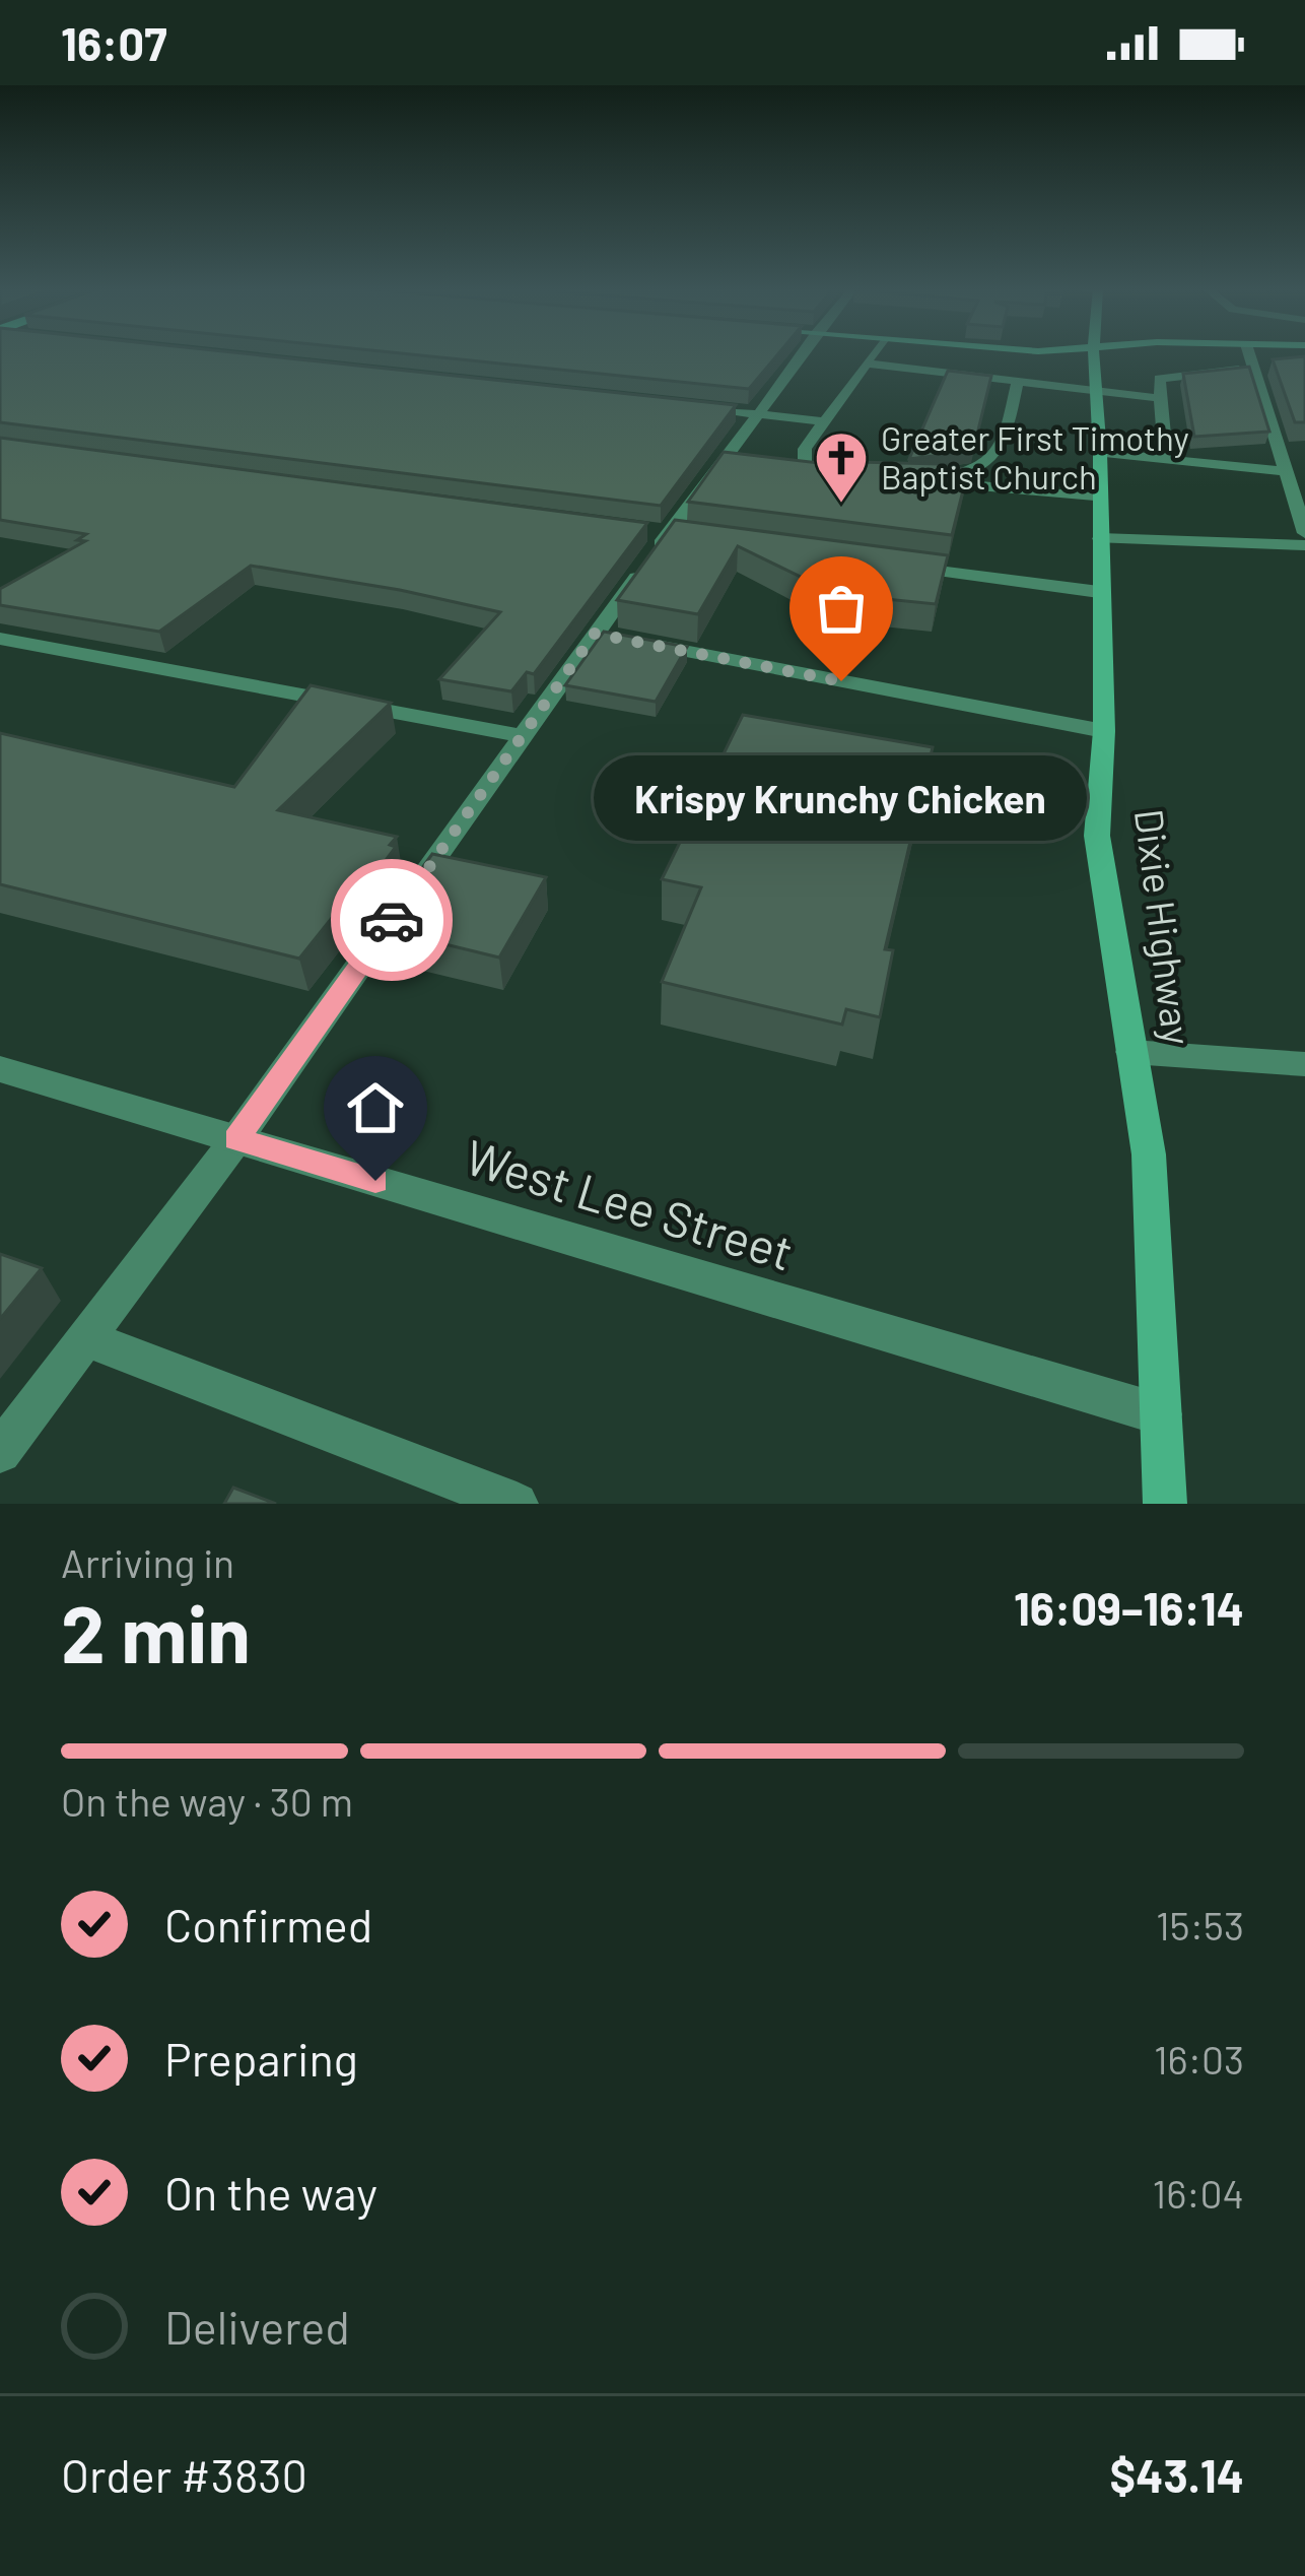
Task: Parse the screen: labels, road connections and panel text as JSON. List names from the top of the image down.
{
  "streets": {
    "street": ["Dixie Highway", "West Lee Street"]
  },
  "crossings": [
    ["Dixie Highway", "West Lee Street"]
  ],
  "places": {
    "church": ["Greater First Timothy Baptist Church"],
    "other": ["Krispy Krunchy Chicken"]
  },
  "page": {
    "status": "16:07",
    "bubble": "Krispy Krunchy Chicken",
    "heading": ["2 min", "Arriving in", "16:09–16:14"],
    "panel": ["Order #3830", "$43.14"],
    "bar": "On the way · 30 m",
    "list": [
      ["Confirmed", "15:53"],
      ["Preparing", "16:03"],
      ["On the way", "16:04"],
      "Delivered"
    ]
  }
}
